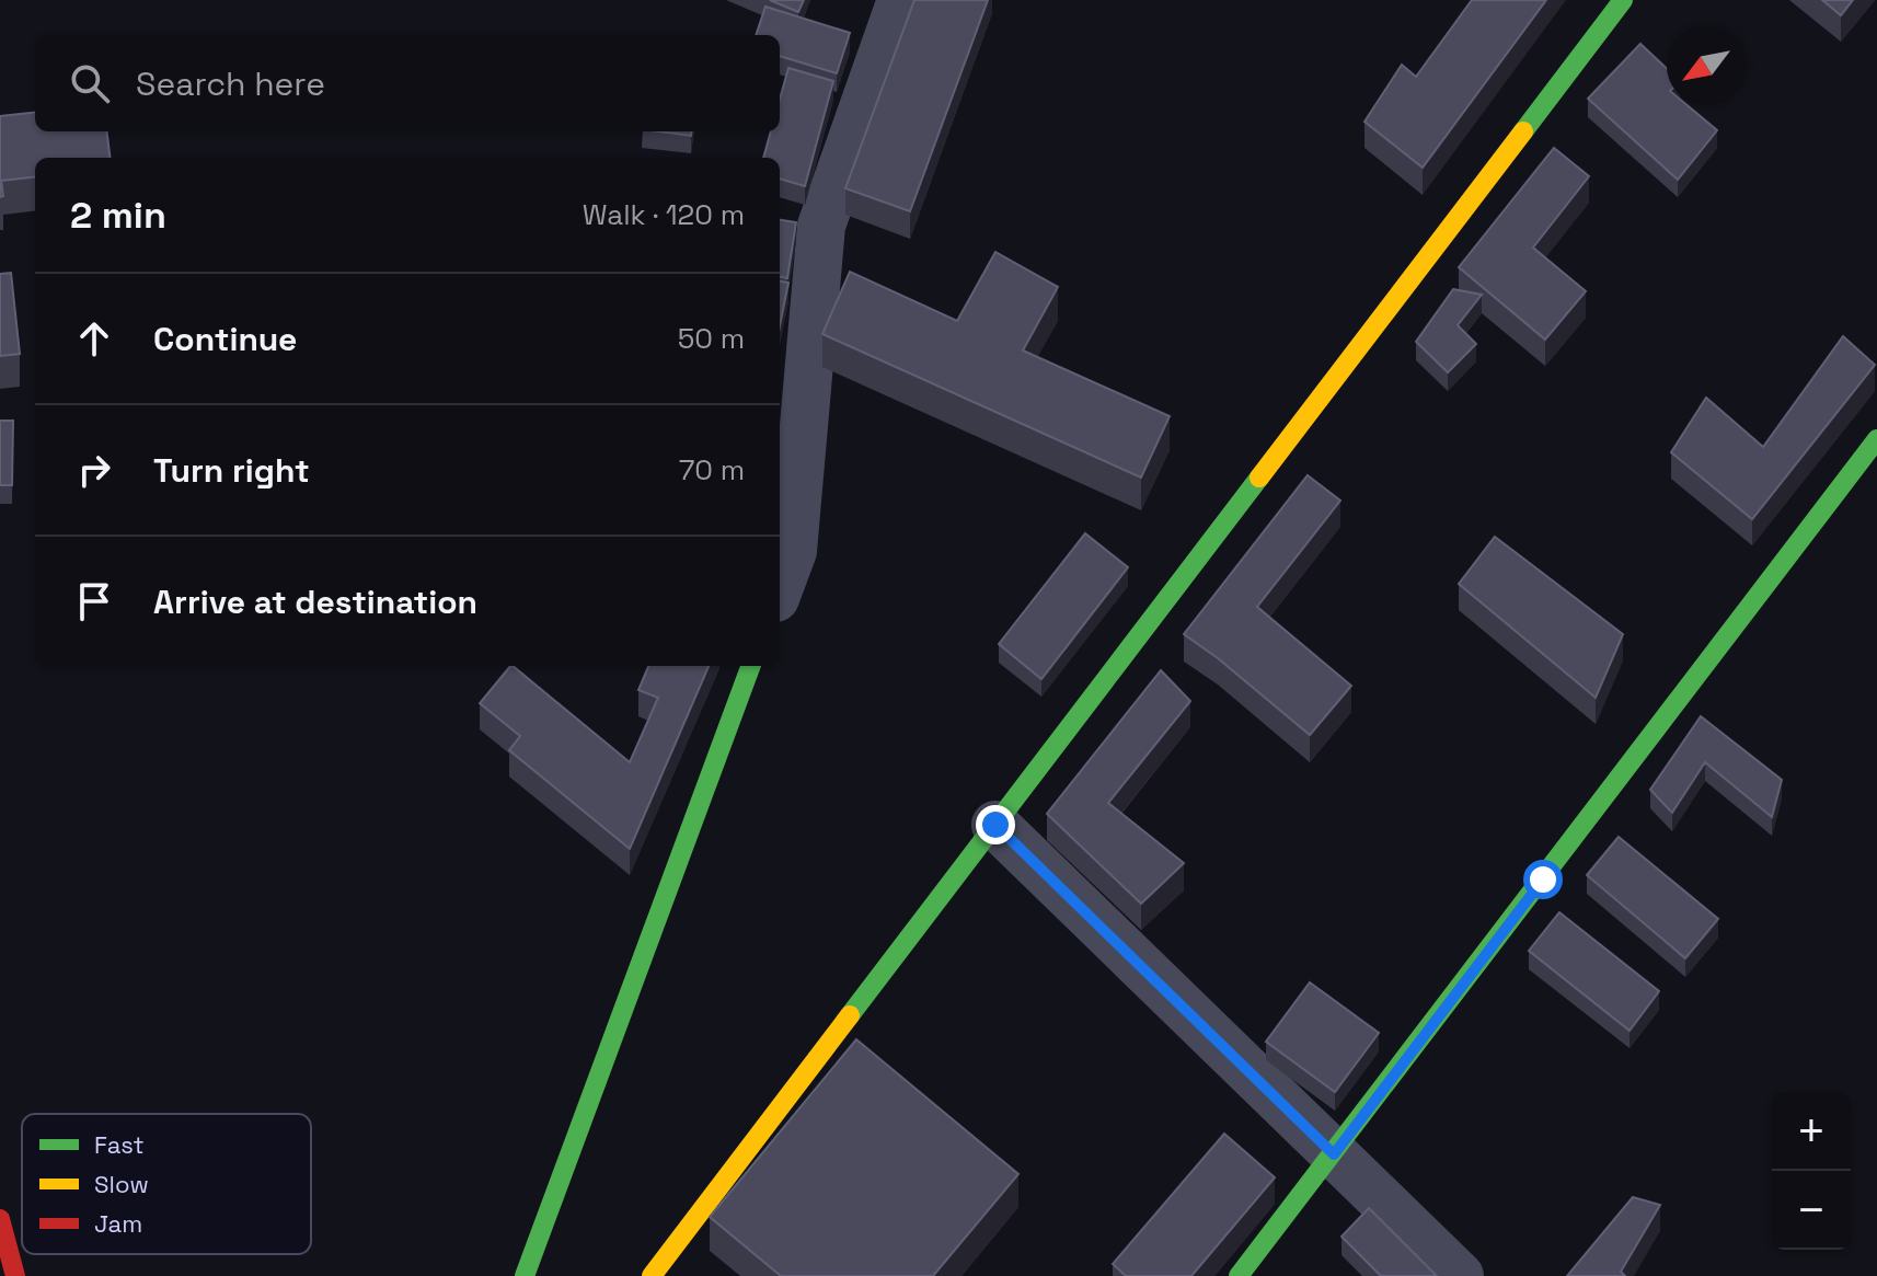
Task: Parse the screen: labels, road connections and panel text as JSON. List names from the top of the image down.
{
  "legend": ["Fast", "Slow", "Jam"],
  "north": "bottom left",
  "page": {
    "search": "Search here",
    "heading": ["2 min", "Walk · 120 m"],
    "list": [
      ["Continue", "50 m"],
      ["Turn right", "70 m"],
      "Arrive at destination"
    ],
    "map_buttons": ["+", "−"]
  }
}
